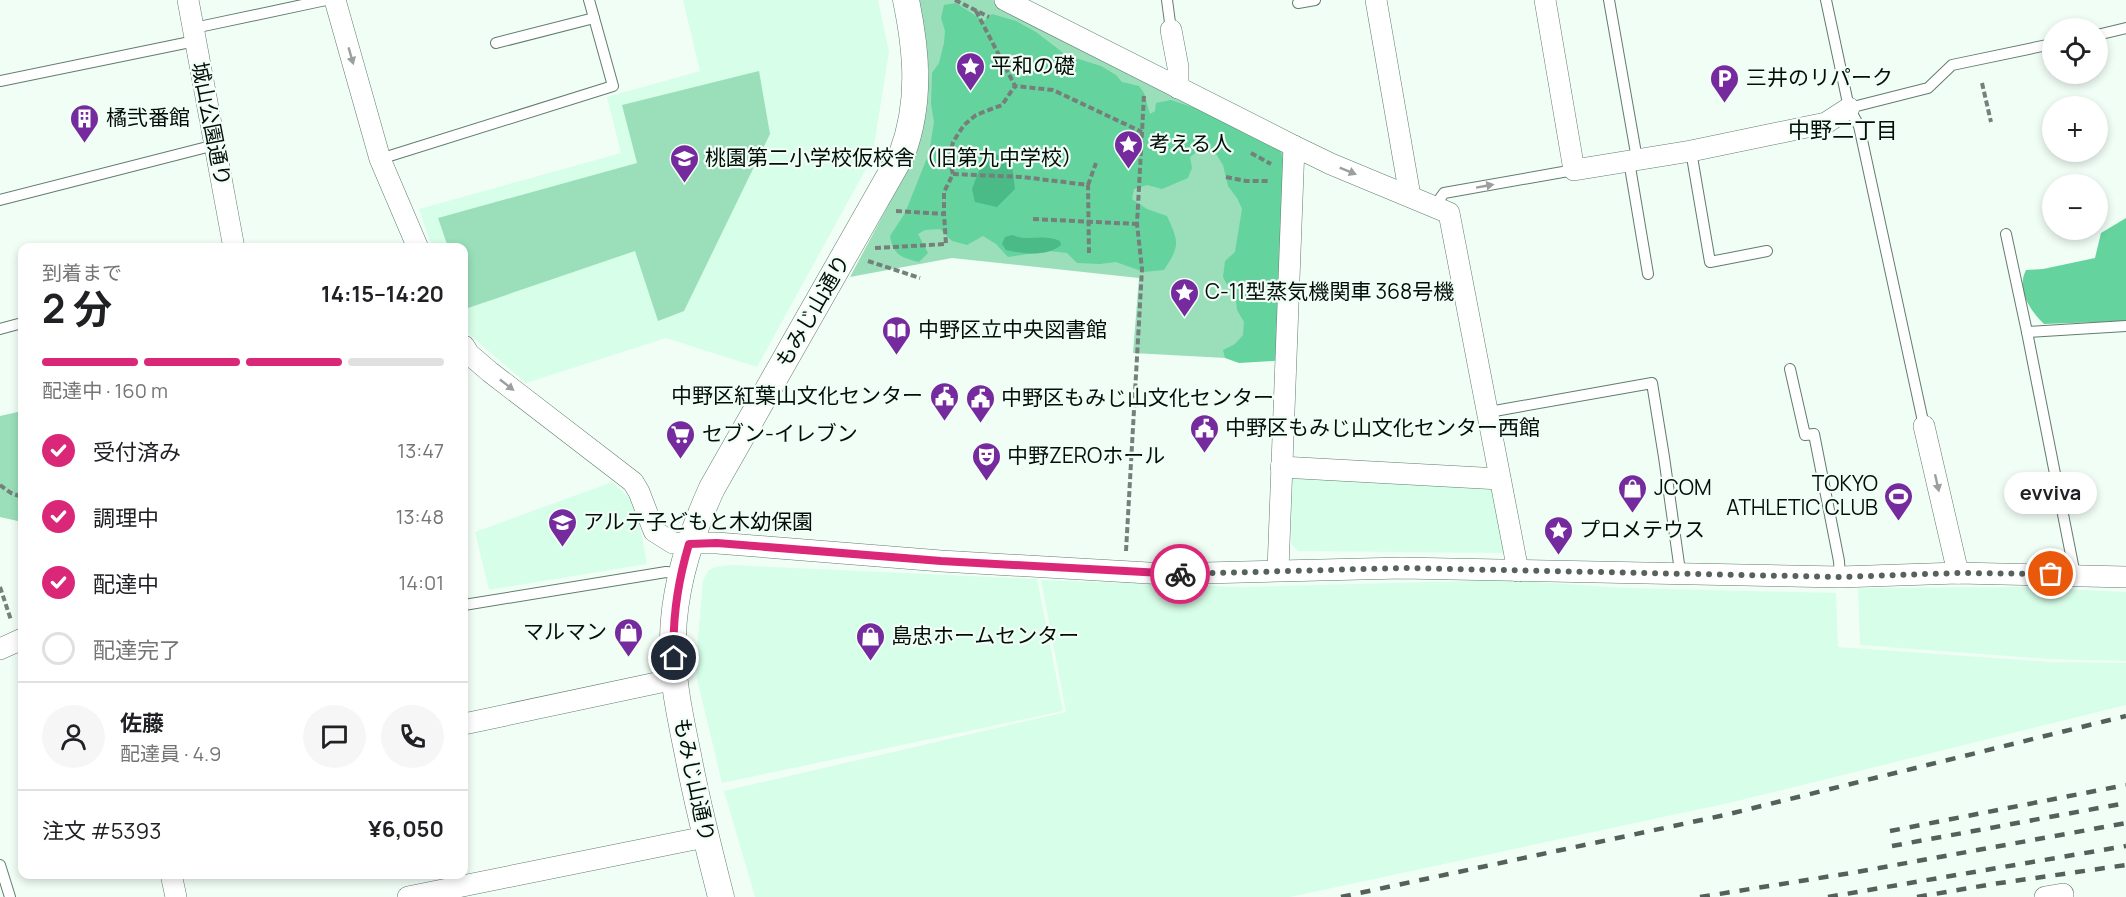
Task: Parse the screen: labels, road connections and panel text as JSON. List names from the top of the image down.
{
  "streets": {
    "street": ["城山公園通り", "もみじ山通り"]
  },
  "districts": ["中野二丁目"],
  "places": {
    "place": [
      "平和の礎",
      "考える人",
      "C-11型蒸気機関車 368号機",
      "プロメテウス"
    ],
    "parking": ["三井のリパーク"],
    "building": ["橘弐番館"],
    "school or university": ["桃園第二小学校仮校舎（旧第九中学校）", "アルテ子どもと木幼保園"],
    "library": ["中野区立中央図書館"],
    "public building": ["中野区紅葉山文化センター", "中野区もみじ山文化センター", "中野区もみじ山文化センター西館"],
    "supermarket": ["セブン-イレブン"],
    "theatre": ["中野ZEROホール"],
    "shop": ["JCOM", "マルマン", "島忠ホームセンター"],
    "sports": ["TOKYO ATHLETIC CLUB"],
    "other": ["evviva"]
  },
  "page": {
    "map_buttons": ["+", "−"],
    "heading": ["2 分", "到着まで", "14:15–14:20"],
    "panel": [
      "佐藤",
      "配達員 · 4.9",
      "注文 #5393",
      "¥6,050"
    ],
    "bar": "配達中 · 160 m",
    "list": [
      ["受付済み", "13:47"],
      ["調理中", "13:48"],
      ["配達中", "14:01"],
      "配達完了"
    ],
    "bubble": "evviva"
  }
}
